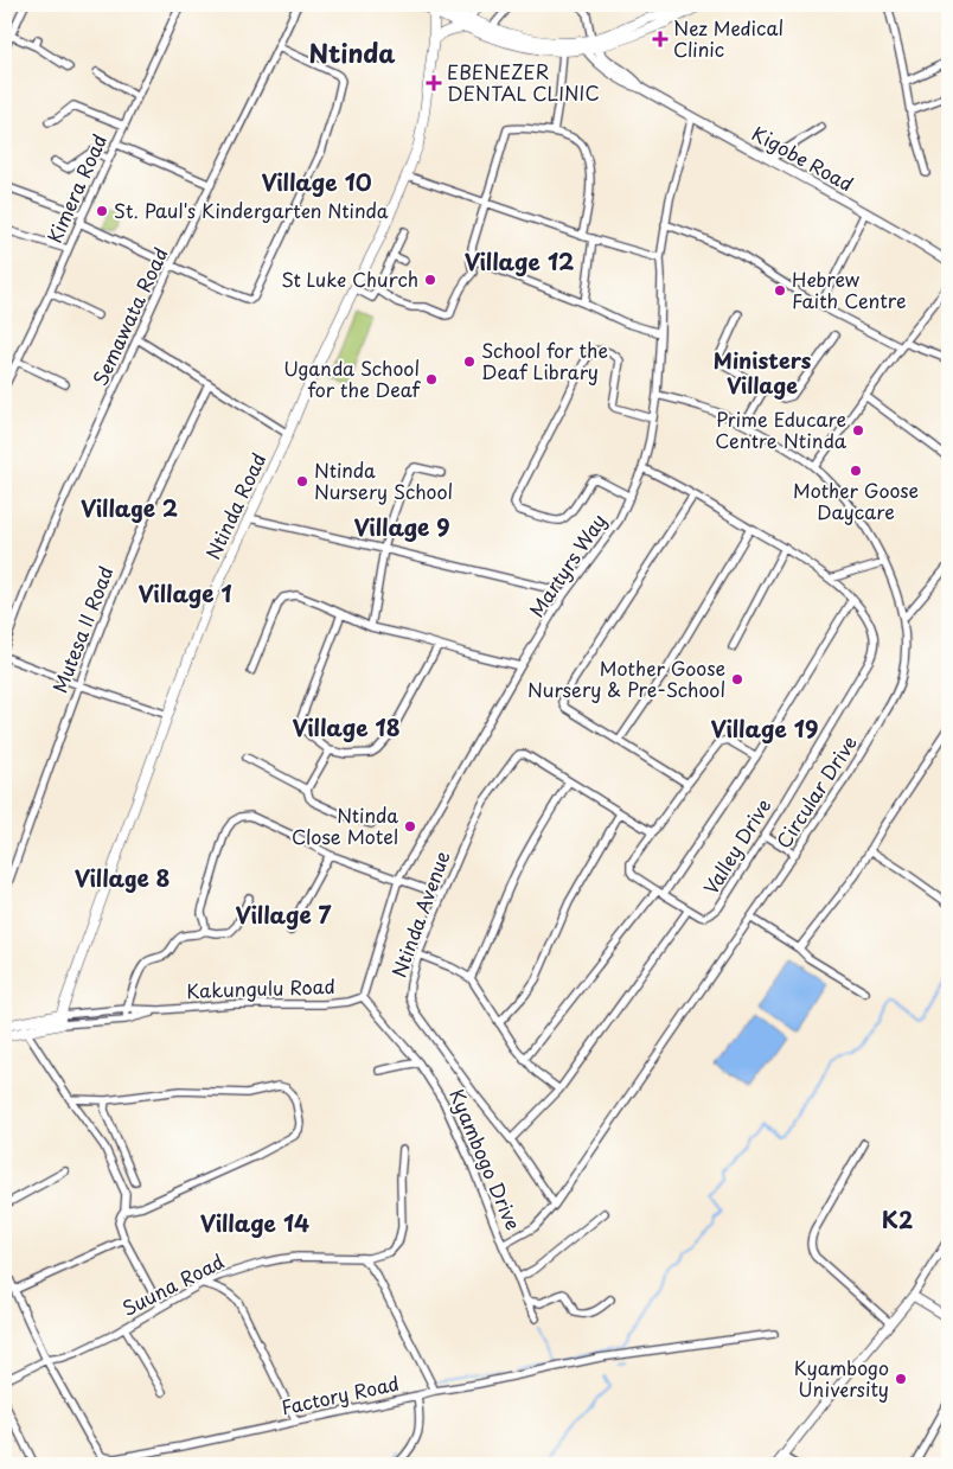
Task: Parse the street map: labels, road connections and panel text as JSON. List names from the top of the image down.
{
  "streets": {
    "main road": ["Ntinda Road", "Kakungulu Road"],
    "street": [
      "Kigobe Road",
      "Kimera Road",
      "Semawata Road",
      "Martyrs Way",
      "Mutesa II Road",
      "Circular Drive",
      "Valley Drive",
      "Ntinda Avenue",
      "Kyambogo Drive",
      "Suuna Road",
      "Factory Road"
    ]
  },
  "crossings": [
    ["Kigobe Road", "Martyrs Way"],
    ["Ntinda Road", "Kakungulu Road"],
    ["Martyrs Way", "Circular Drive"],
    ["Martyrs Way", "Kakungulu Road"],
    ["Martyrs Way", "Kyambogo Drive"],
    ["Circular Drive", "Ntinda Avenue"],
    ["Circular Drive", "Kyambogo Drive"],
    ["Kakungulu Road", "Kyambogo Drive"],
    ["Suuna Road", "Factory Road"]
  ],
  "districts": [
    "Ntinda",
    "Village 10",
    "Village 12",
    "Ministers Village",
    "Village 2",
    "Village 9",
    "Village 1",
    "Village 18",
    "Village 19",
    "Village 8",
    "Village 7",
    "K2",
    "Village 14"
  ],
  "places": {
    "health": ["Nez Medical Clinic", "EBENEZER DENTAL CLINIC"],
    "other": [
      "St. Paul's Kindergarten Ntinda",
      "St Luke Church",
      "Hebrew Faith Centre",
      "School for the Deaf Library",
      "Uganda School for the Deaf",
      "Prime Educare Centre Ntinda",
      "Mother Goose Daycare",
      "Ntinda Nursery School",
      "Mother Goose Nursery & Pre-School",
      "Ntinda Close Motel",
      "Kyambogo University"
    ]
  }
}
